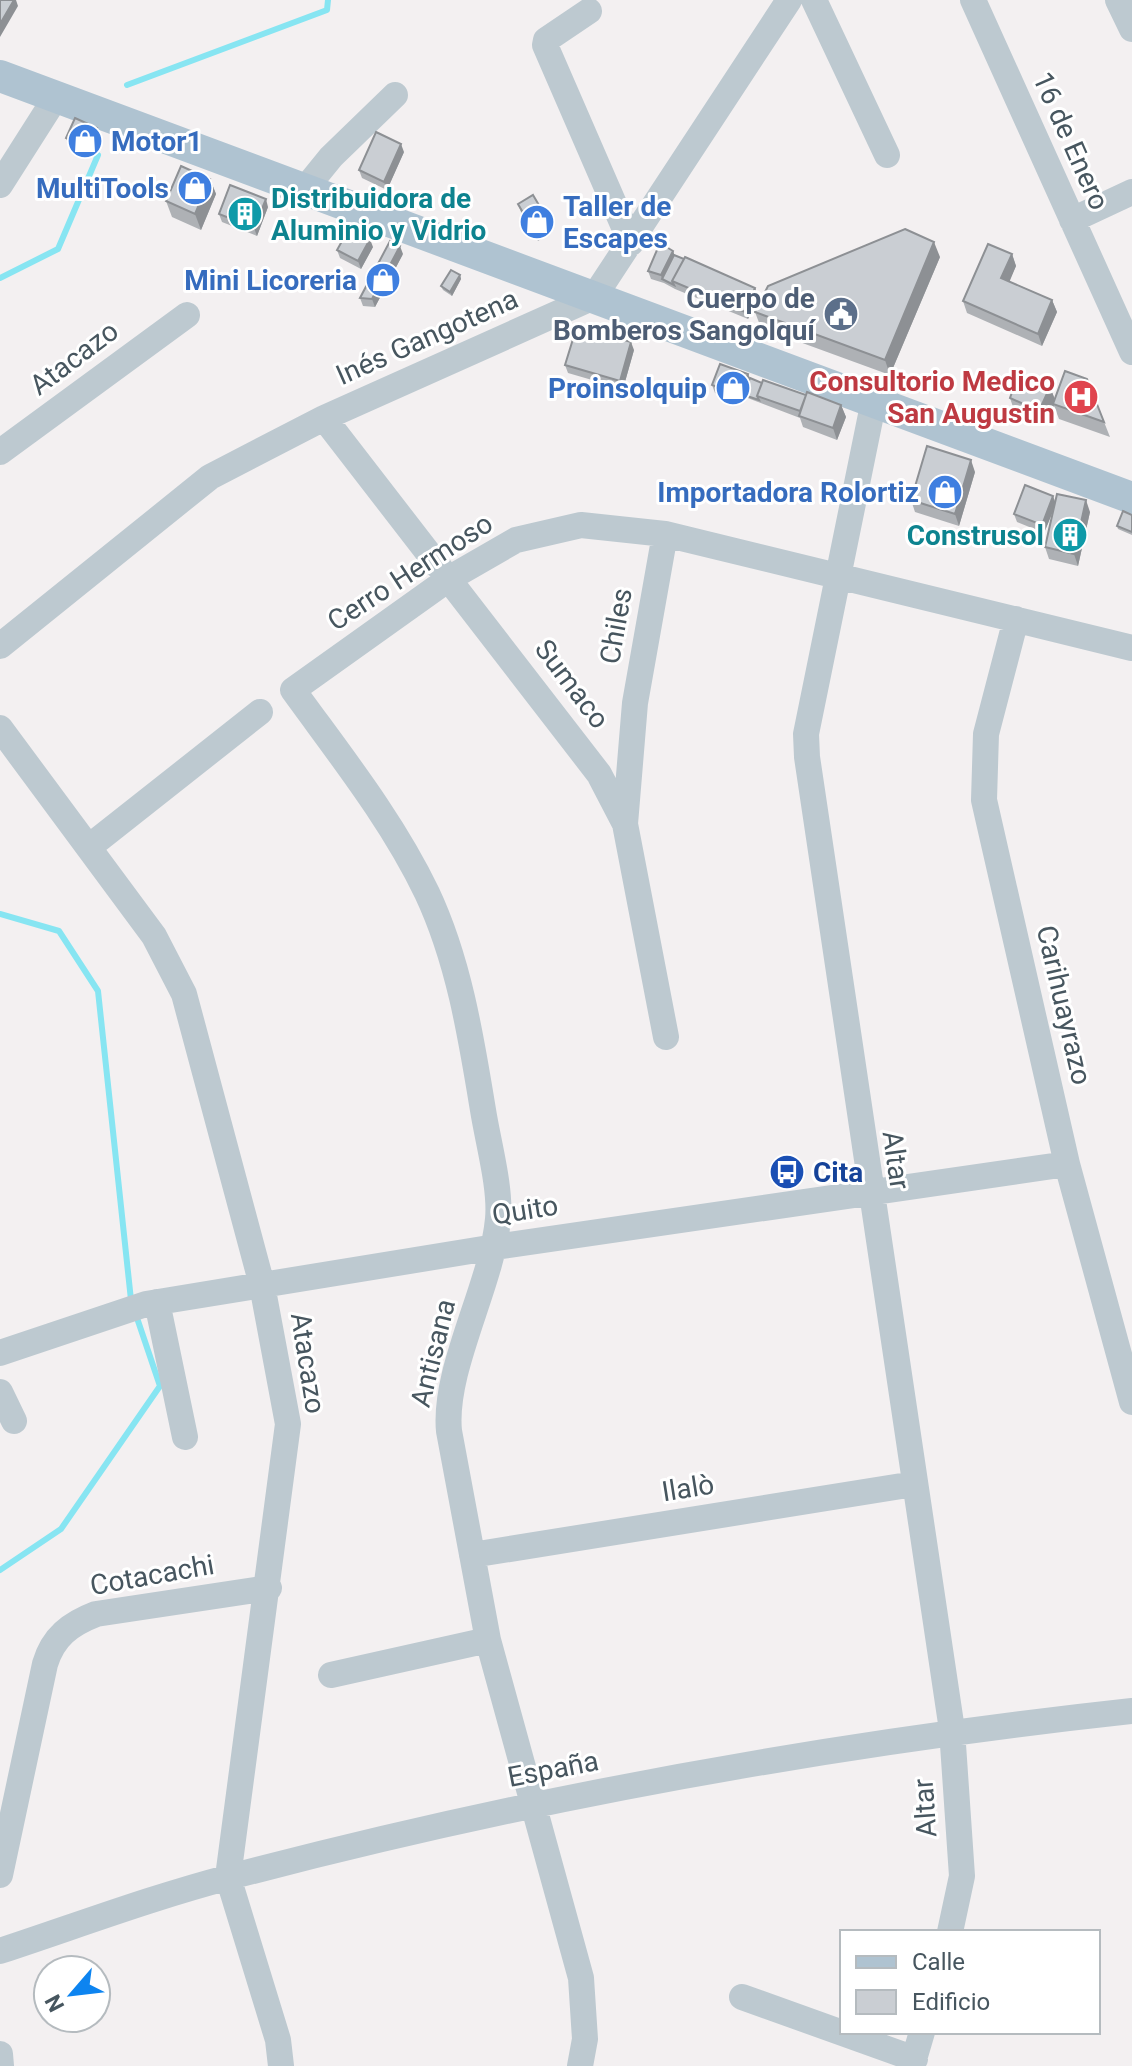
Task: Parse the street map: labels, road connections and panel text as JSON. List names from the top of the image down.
{
  "streets": {
    "street": [
      "16 de Enero",
      "Inés Gangotena",
      "Atacazo",
      "Cerro Hermoso",
      "Chiles",
      "Sumaco",
      "Carihuayrazo",
      "Altar",
      "Quito",
      "Antisana",
      "Ilalò",
      "Cotacachi",
      "España"
    ]
  },
  "crossings": [
    ["Inés Gangotena", "Sumaco"],
    ["Atacazo", "Quito"],
    ["Atacazo", "Cotacachi"],
    ["Atacazo", "España"],
    ["Cerro Hermoso", "Chiles"],
    ["Cerro Hermoso", "Sumaco"],
    ["Cerro Hermoso", "Carihuayrazo"],
    ["Cerro Hermoso", "Altar"],
    ["Cerro Hermoso", "Antisana"],
    ["Chiles", "Sumaco"],
    ["Carihuayrazo", "Quito"],
    ["Altar", "Quito"],
    ["Altar", "Ilalò"],
    ["Altar", "España"],
    ["Quito", "Antisana"],
    ["Antisana", "Ilalò"],
    ["Antisana", "España"]
  ],
  "places": {
    "shop": [
      "Motor1",
      "MultiTools",
      "Taller de Escapes",
      "Mini Licoreria",
      "Proinsolquip",
      "Importadora Rolortiz"
    ],
    "building": ["Distribuidora de Aluminio y Vidrio", "Construsol"],
    "public building": ["Cuerpo de Bomberos Sangolquí"],
    "hospital": ["Consultorio Medico San Augustin"],
    "bus stop": ["Cita"]
  },
  "legend": ["Calle", "Edificio"],
  "north": "bottom left"
}
